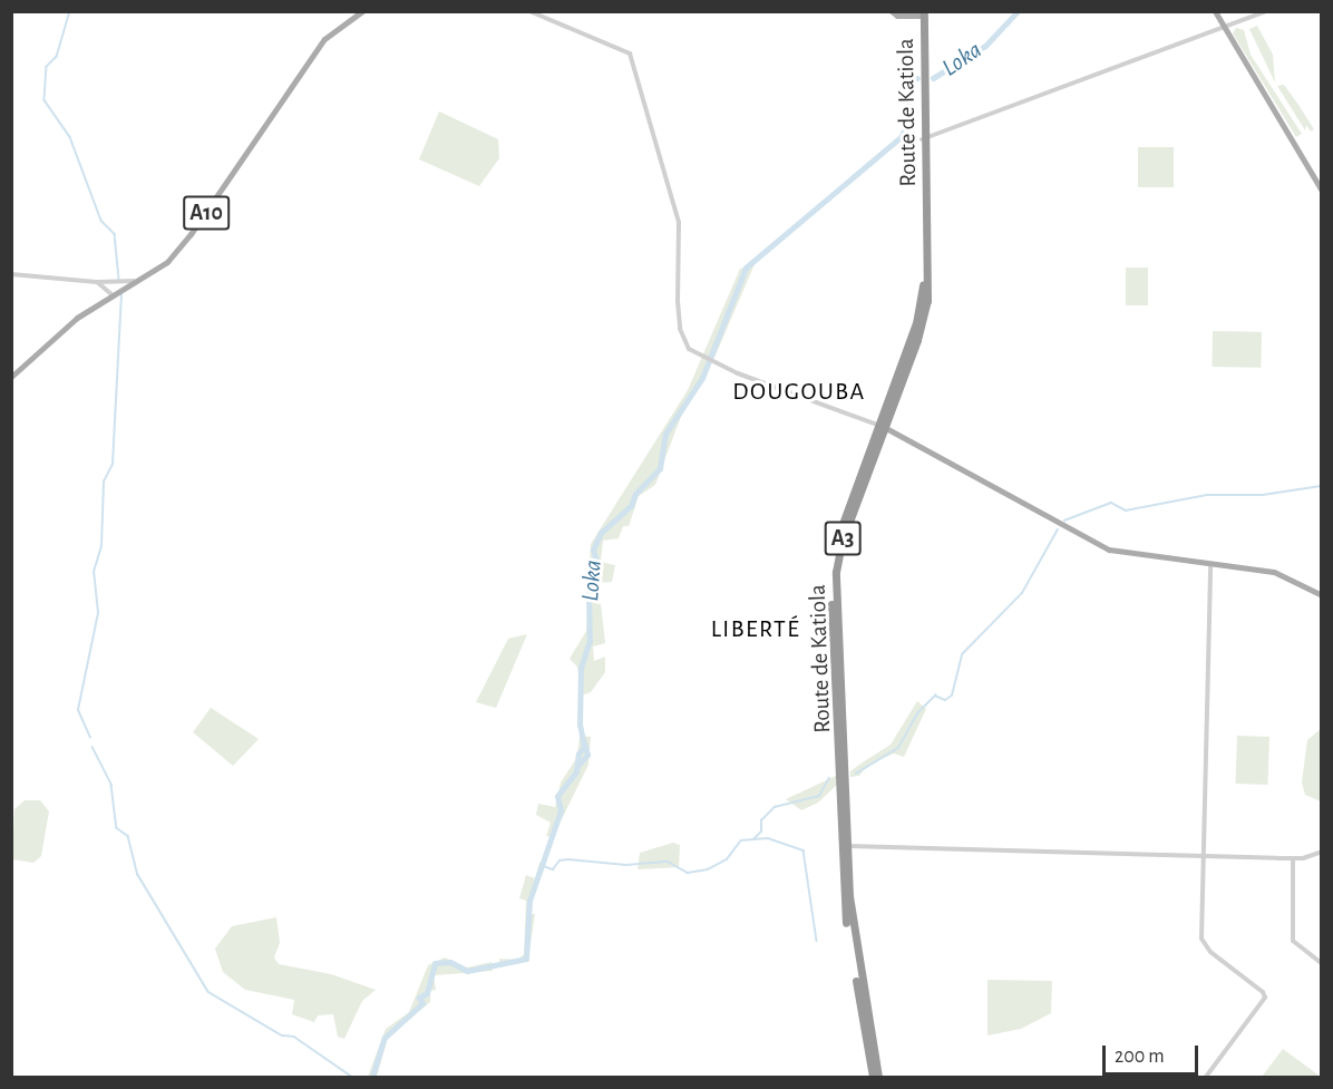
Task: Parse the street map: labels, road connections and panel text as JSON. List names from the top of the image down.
{
  "streets": {
    "highway": ["Route de Katiola", "A3"],
    "main road": ["A10"]
  },
  "districts": ["DOUGOUBA", "LIBERTÉ"],
  "water": ["Loka"],
  "scale_bar": "200 m"
}
